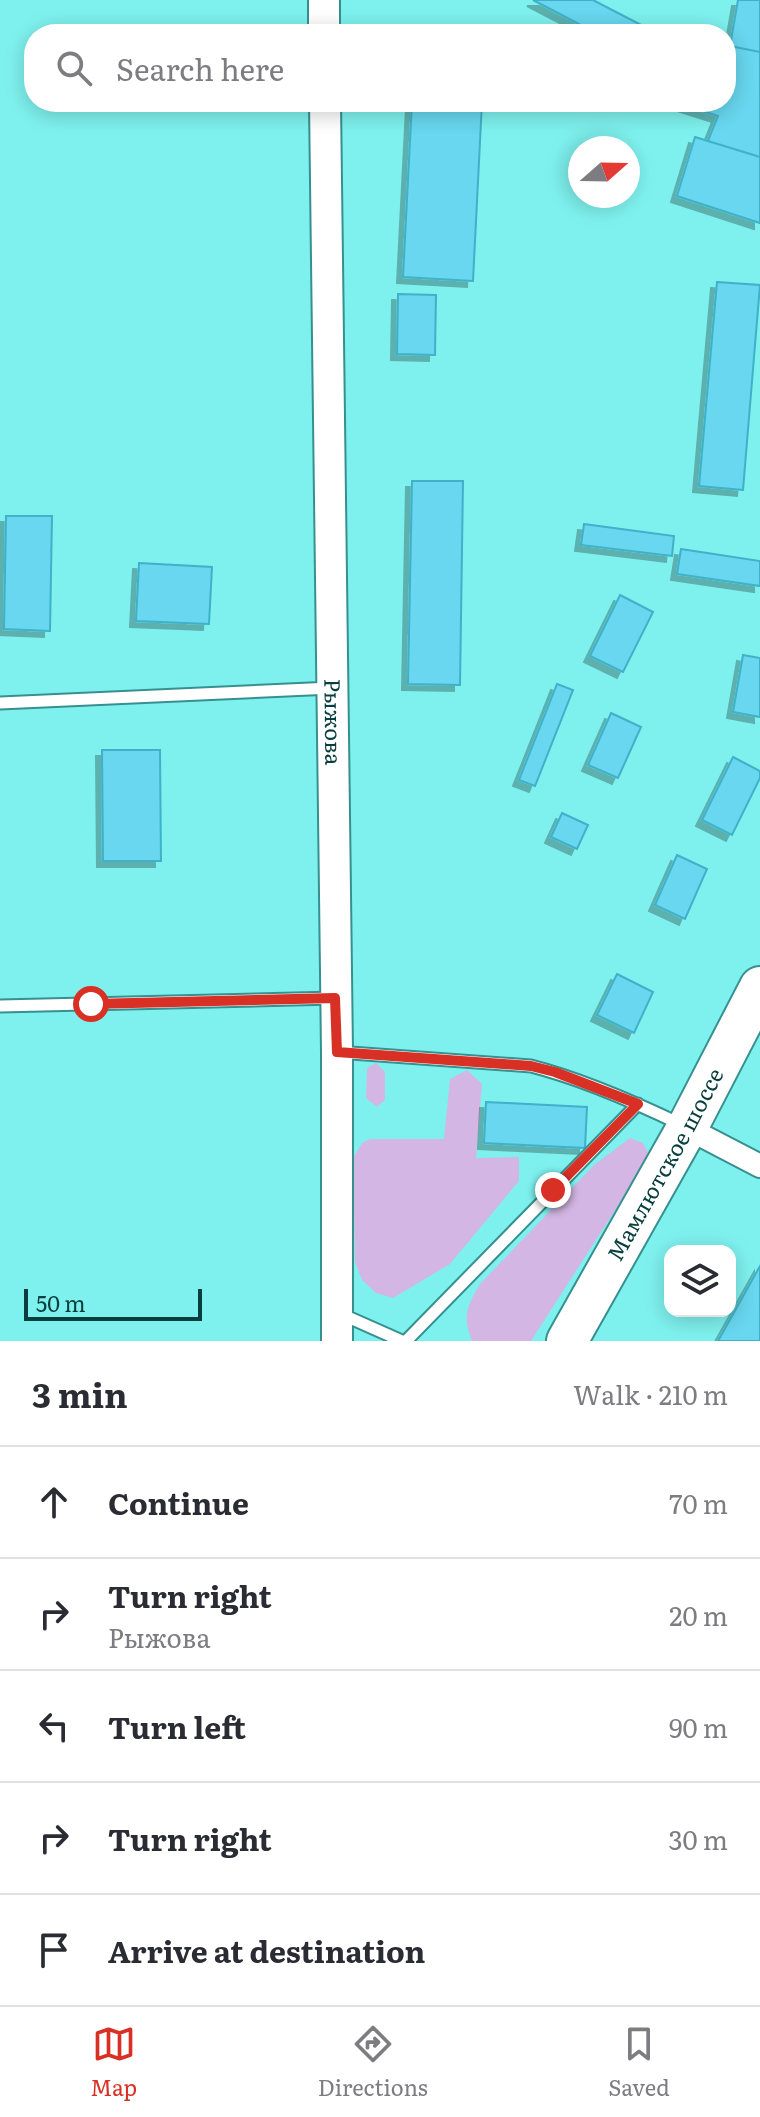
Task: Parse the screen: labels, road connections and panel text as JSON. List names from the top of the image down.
{
  "streets": {
    "highway": ["Мамлютское шоссе"],
    "street": ["Рыжова"]
  },
  "scale_bar": "50 m",
  "north": "right",
  "page": {
    "search": "Search here",
    "scale": "50 m",
    "heading": ["3 min", "Walk · 210 m"],
    "list": [
      ["Continue", "70 m"],
      ["Turn right", "Рыжова", "20 m"],
      ["Turn left", "90 m"],
      ["Turn right", "30 m"],
      "Arrive at destination"
    ],
    "nav": ["Map", "Directions", "Saved"]
  }
}
